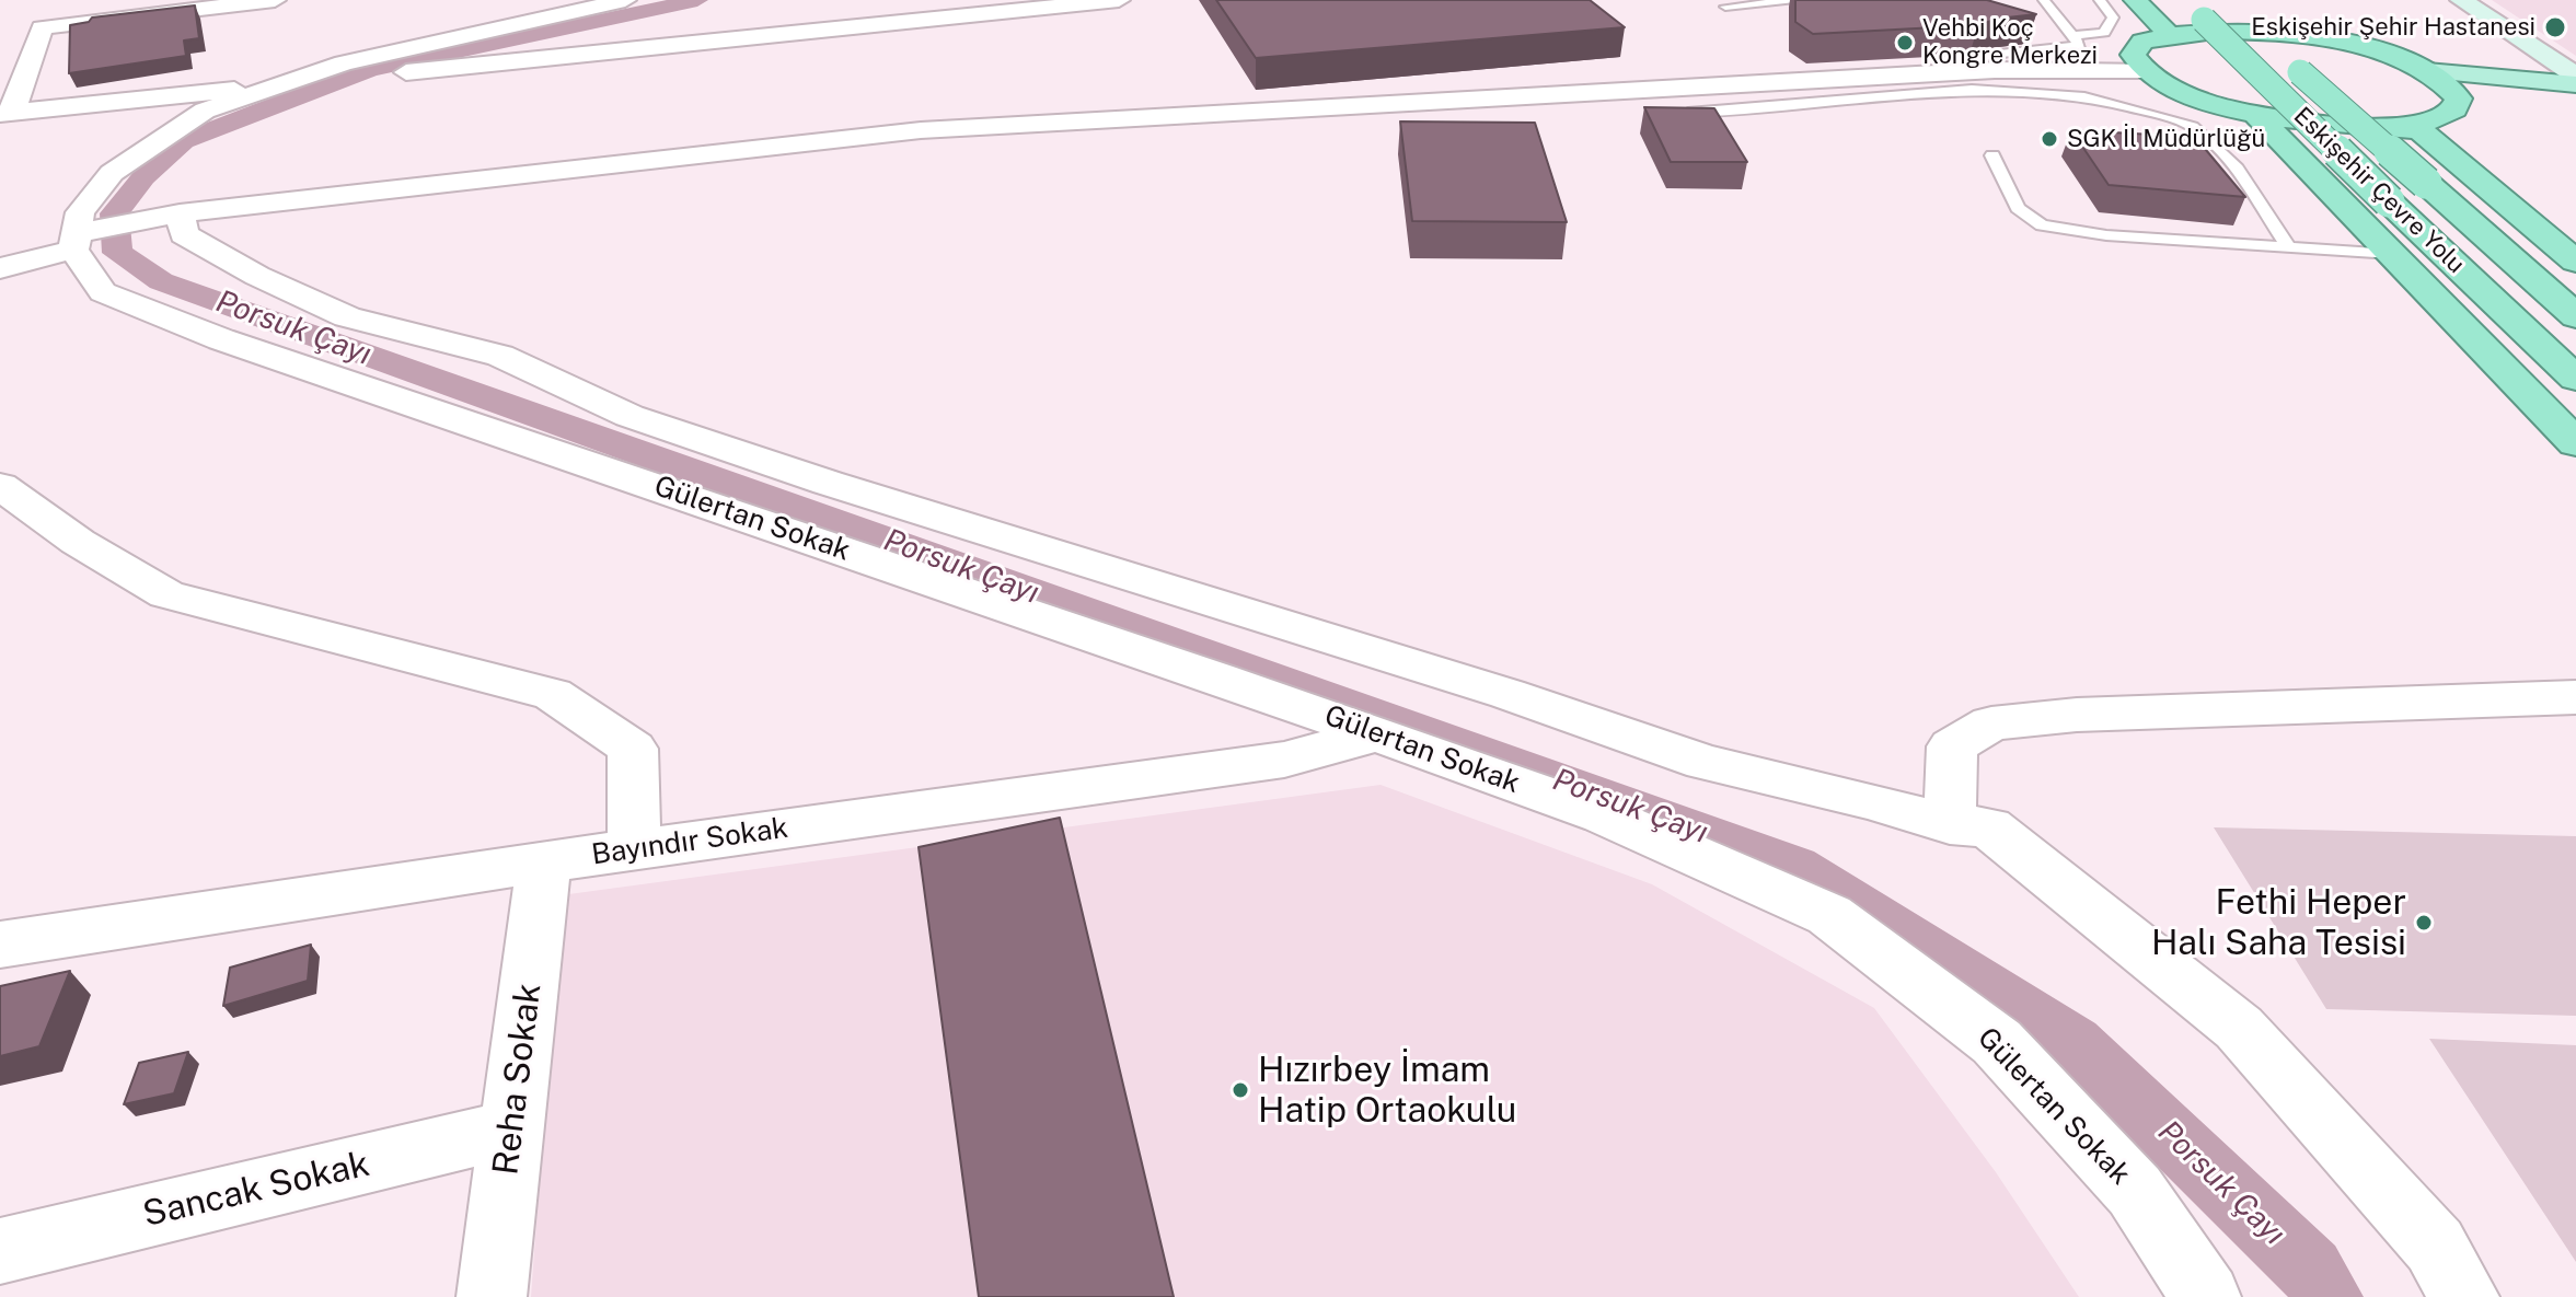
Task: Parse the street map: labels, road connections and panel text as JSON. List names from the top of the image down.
{
  "streets": {
    "highway": ["Eskişehir Çevre Yolu"],
    "street": [
      "Gülertan Sokak",
      "Bayındır Sokak",
      "Reha Sokak",
      "Sancak Sokak"
    ]
  },
  "crossings": [
    ["Gülertan Sokak", "Bayındır Sokak"],
    ["Bayındır Sokak", "Reha Sokak"],
    ["Reha Sokak", "Sancak Sokak"]
  ],
  "water": ["Porsuk Çayı"],
  "places": [
    "Eskişehir Şehir Hastanesi",
    "Vehbi Koç Kongre Merkezi",
    "SGK İl Müdürlüğü",
    "Fethi Heper Halı Saha Tesisi",
    "Hızırbey İmam Hatip Ortaokulu"
  ]
}
